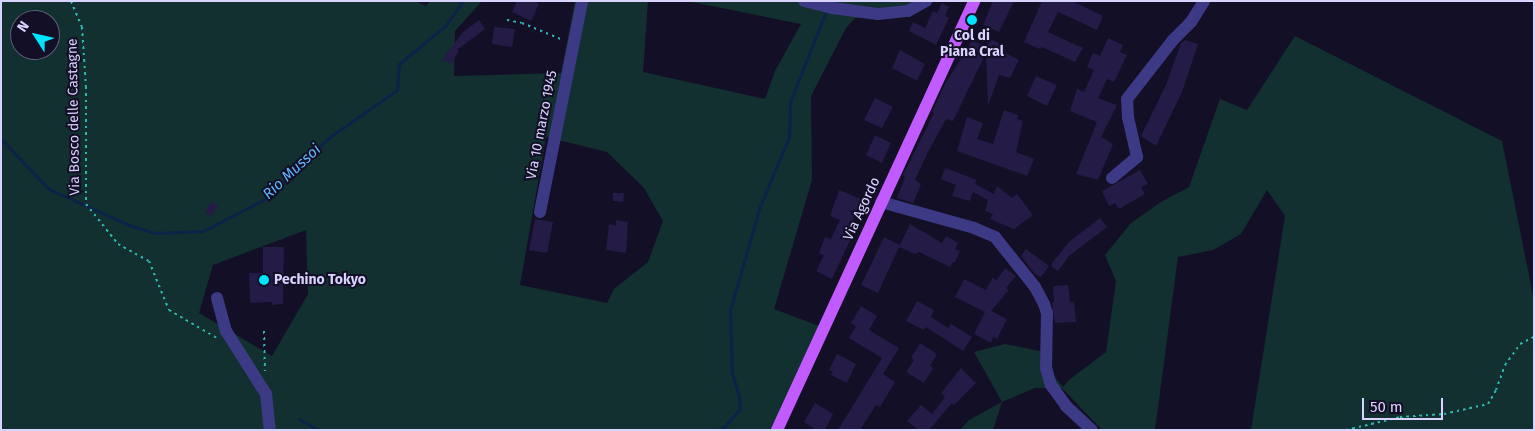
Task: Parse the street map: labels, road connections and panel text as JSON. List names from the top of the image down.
{
  "streets": {
    "main road": ["Via Agordo"],
    "street": ["Via 10 marzo 1945"],
    "path": ["Via Bosco delle Castagne"]
  },
  "water": ["Rio Mussoi"],
  "places": ["Col di Piana Cral", "Pechino Tokyo"],
  "scale_bar": "50 m",
  "north": "top left"
}
